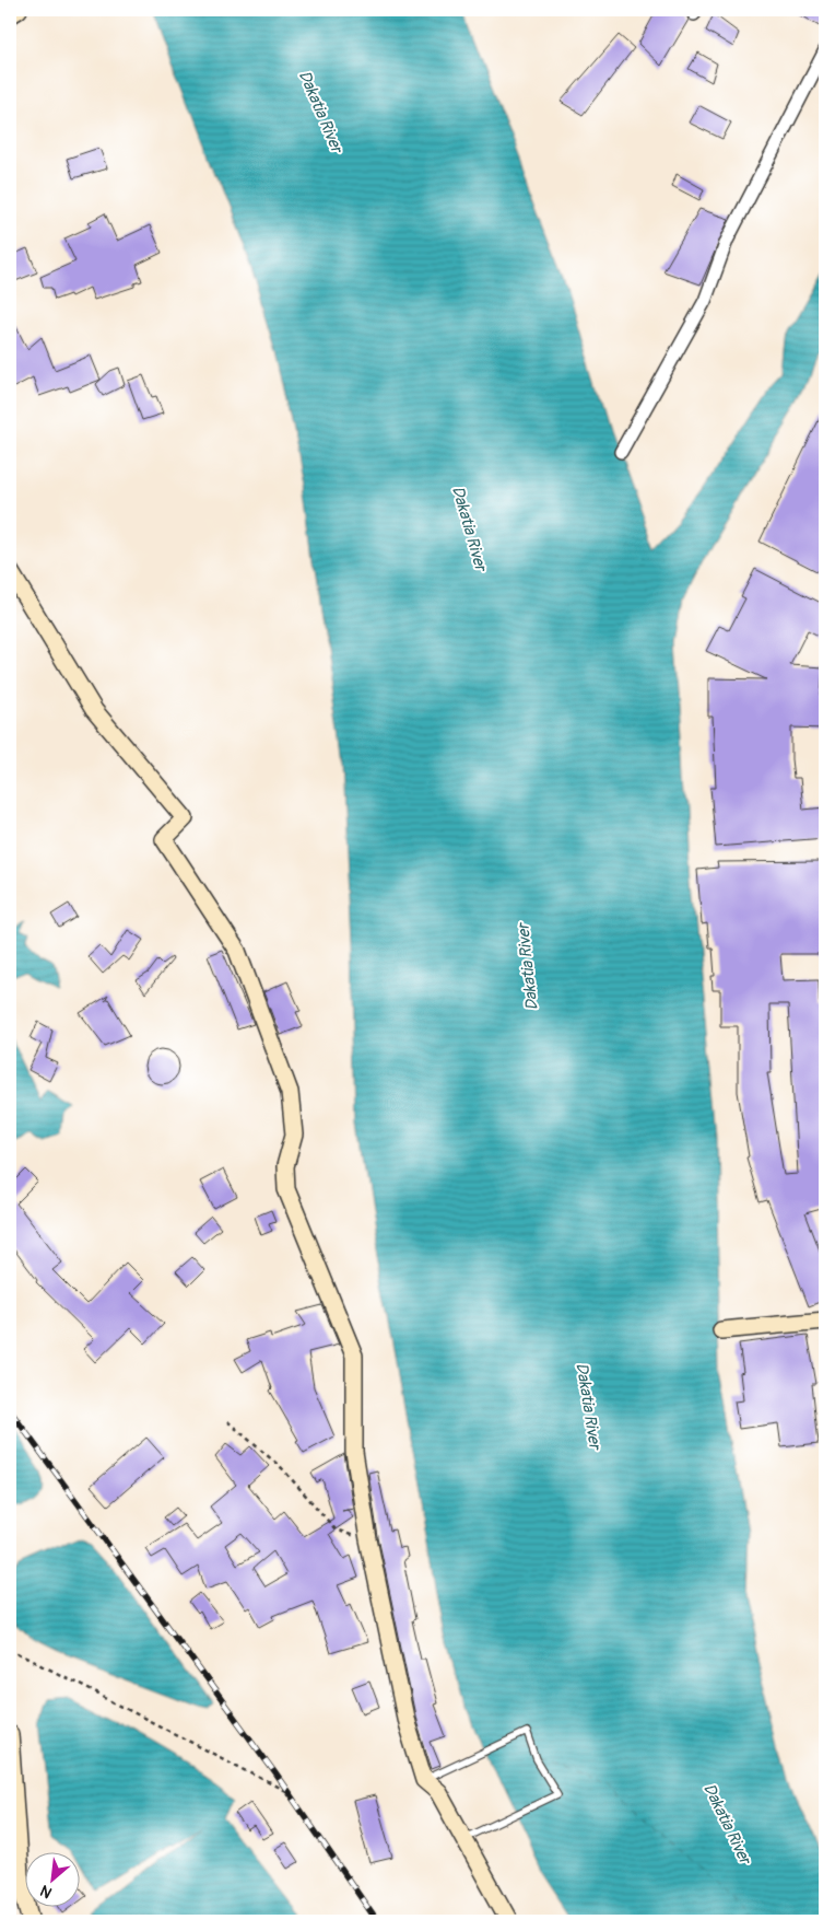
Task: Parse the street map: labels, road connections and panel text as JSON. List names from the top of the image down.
{
  "water": ["Dakatia River"],
  "north": "bottom left"
}
